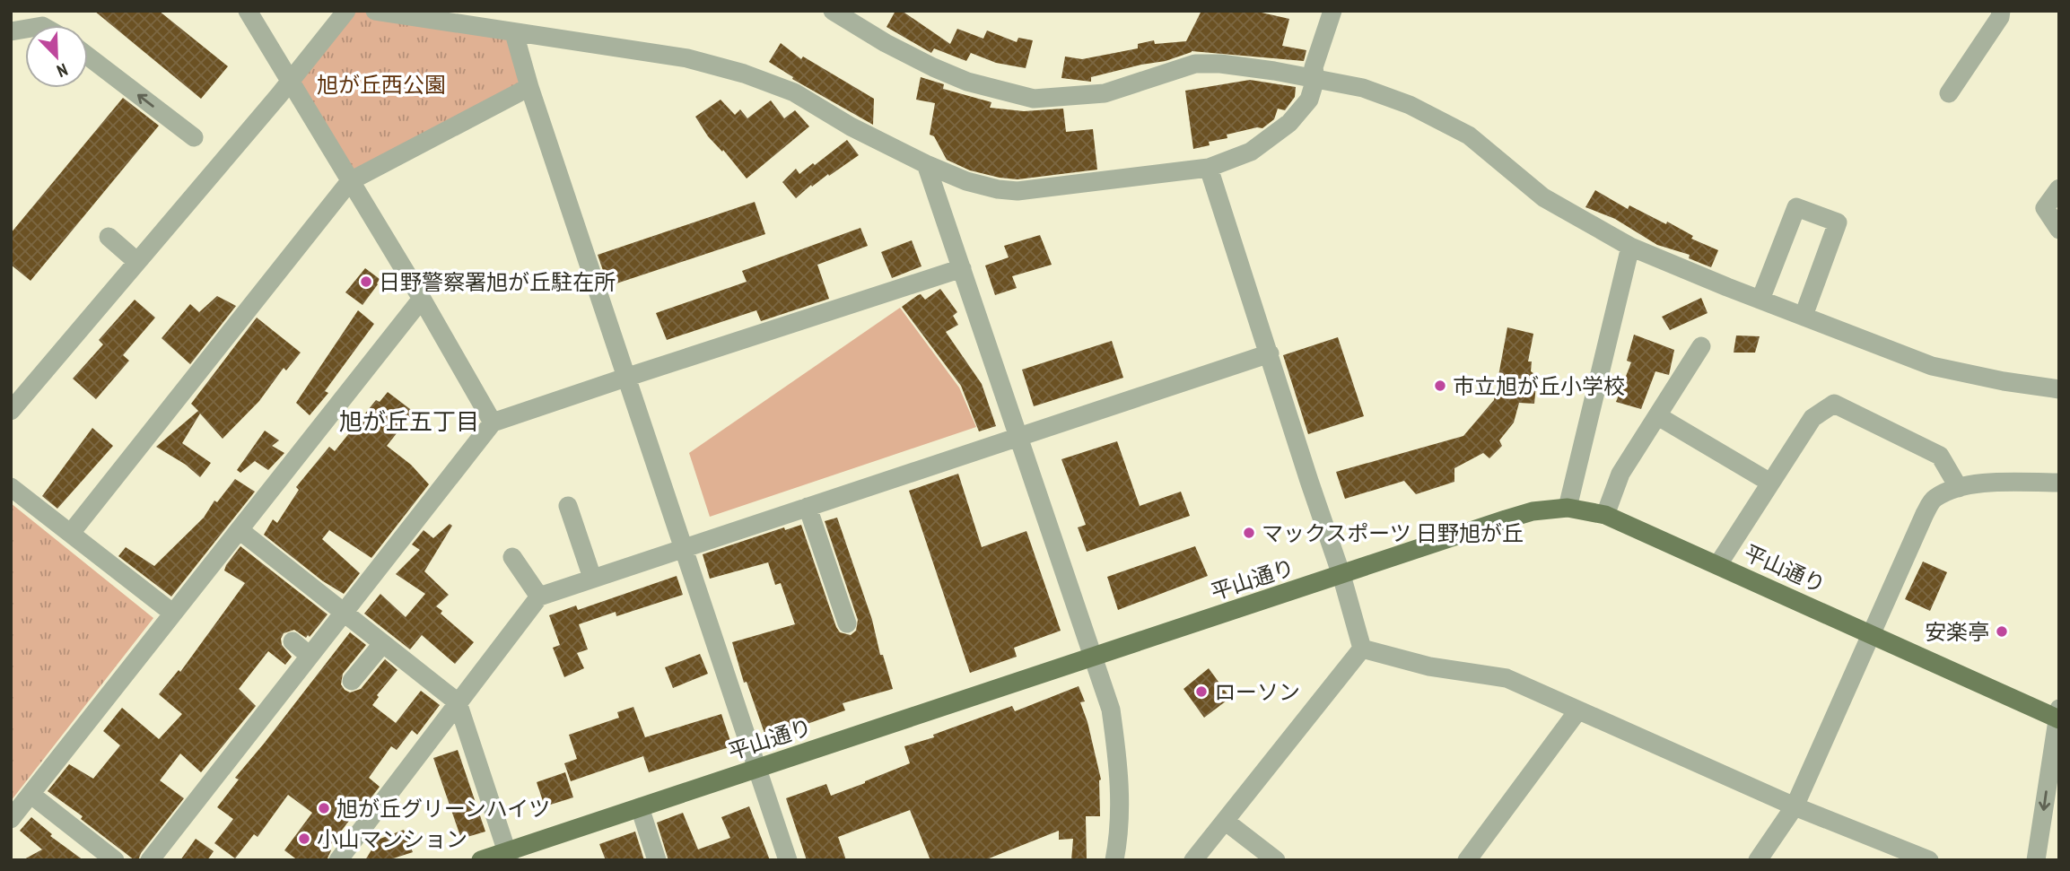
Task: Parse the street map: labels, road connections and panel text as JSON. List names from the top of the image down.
{
  "streets": {
    "main road": ["平山通り"]
  },
  "districts": ["旭が丘五丁目"],
  "parks": ["旭が丘西公園"],
  "places": [
    "日野警察署旭が丘駐在所",
    "市立旭が丘小学校",
    "マックスポーツ 日野旭が丘",
    "安楽亭",
    "ローソン",
    "旭が丘グリーンハイツ",
    "小山マンション"
  ],
  "north": "bottom right"
}
